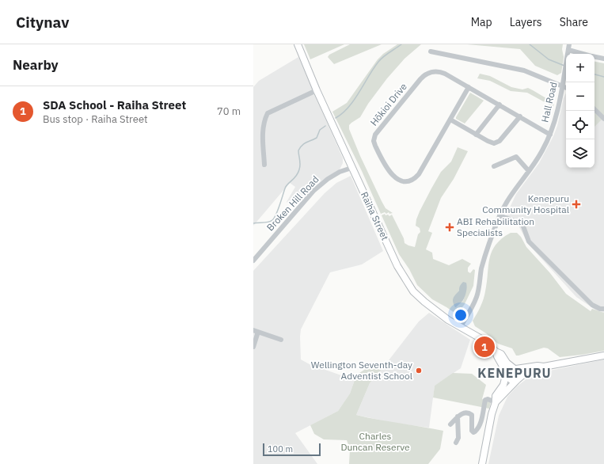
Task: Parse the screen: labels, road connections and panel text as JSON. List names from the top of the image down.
{
  "streets": {
    "main road": ["Raiha Street"],
    "street": ["Hall Road", "Hōkioi Drive", "Broken Hill Road"]
  },
  "crossings": [
    ["Hall Road", "Hōkioi Drive"],
    ["Hall Road", "Raiha Street"],
    ["Broken Hill Road", "Raiha Street"]
  ],
  "districts": ["KENEPURU"],
  "parks": ["Charles Duncan Reserve"],
  "places": {
    "health": ["Kenepuru Community Hospital", "ABI Rehabilitation Specialists"],
    "other": ["Wellington Seventh-day Adventist School"]
  },
  "scale_bar": "100 m",
  "page": {
    "header": "Citynav",
    "nav": ["Map", "Layers", "Share"],
    "heading": "Nearby",
    "map_buttons": ["+", "−"],
    "list": [
      {
        "mark": "1",
        "name": "SDA School - Raiha Street",
        "note": "Bus stop · Raiha Street",
        "value": "70 m"
      }
    ],
    "pins": "1",
    "scale": "100 m"
  }
}
